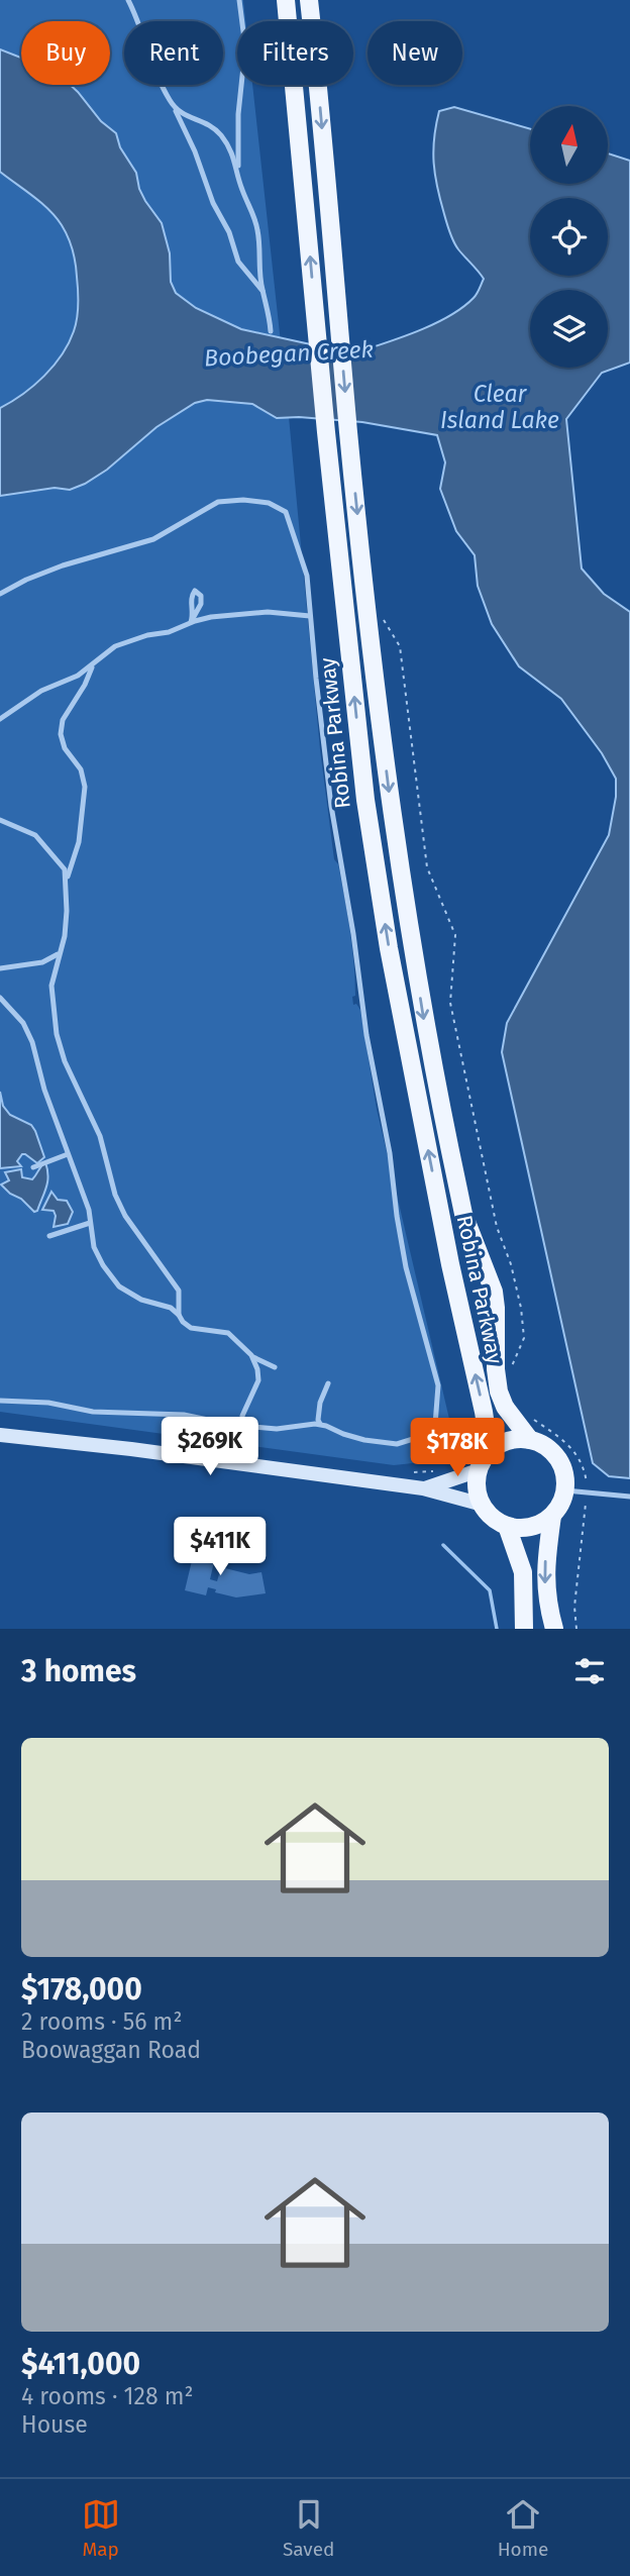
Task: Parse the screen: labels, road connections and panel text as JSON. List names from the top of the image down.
{
  "streets": {
    "main road": ["Robina Parkway"]
  },
  "water": ["Boobegan Creek", "Clear Island Lake"],
  "north": "top",
  "page": {
    "chip": [
      "Buy",
      "Rent",
      "Filters",
      "New"
    ],
    "price": ["$269K", "$178K", "$411K"],
    "heading": "3 homes",
    "list": [
      {
        "name": "$178,000",
        "note": "2 rooms · 56 m² · Boowaggan Road"
      },
      {
        "name": "$411,000",
        "note": "4 rooms · 128 m² · House"
      }
    ],
    "tabs": ["Map", "Saved", "Home"]
  }
}
